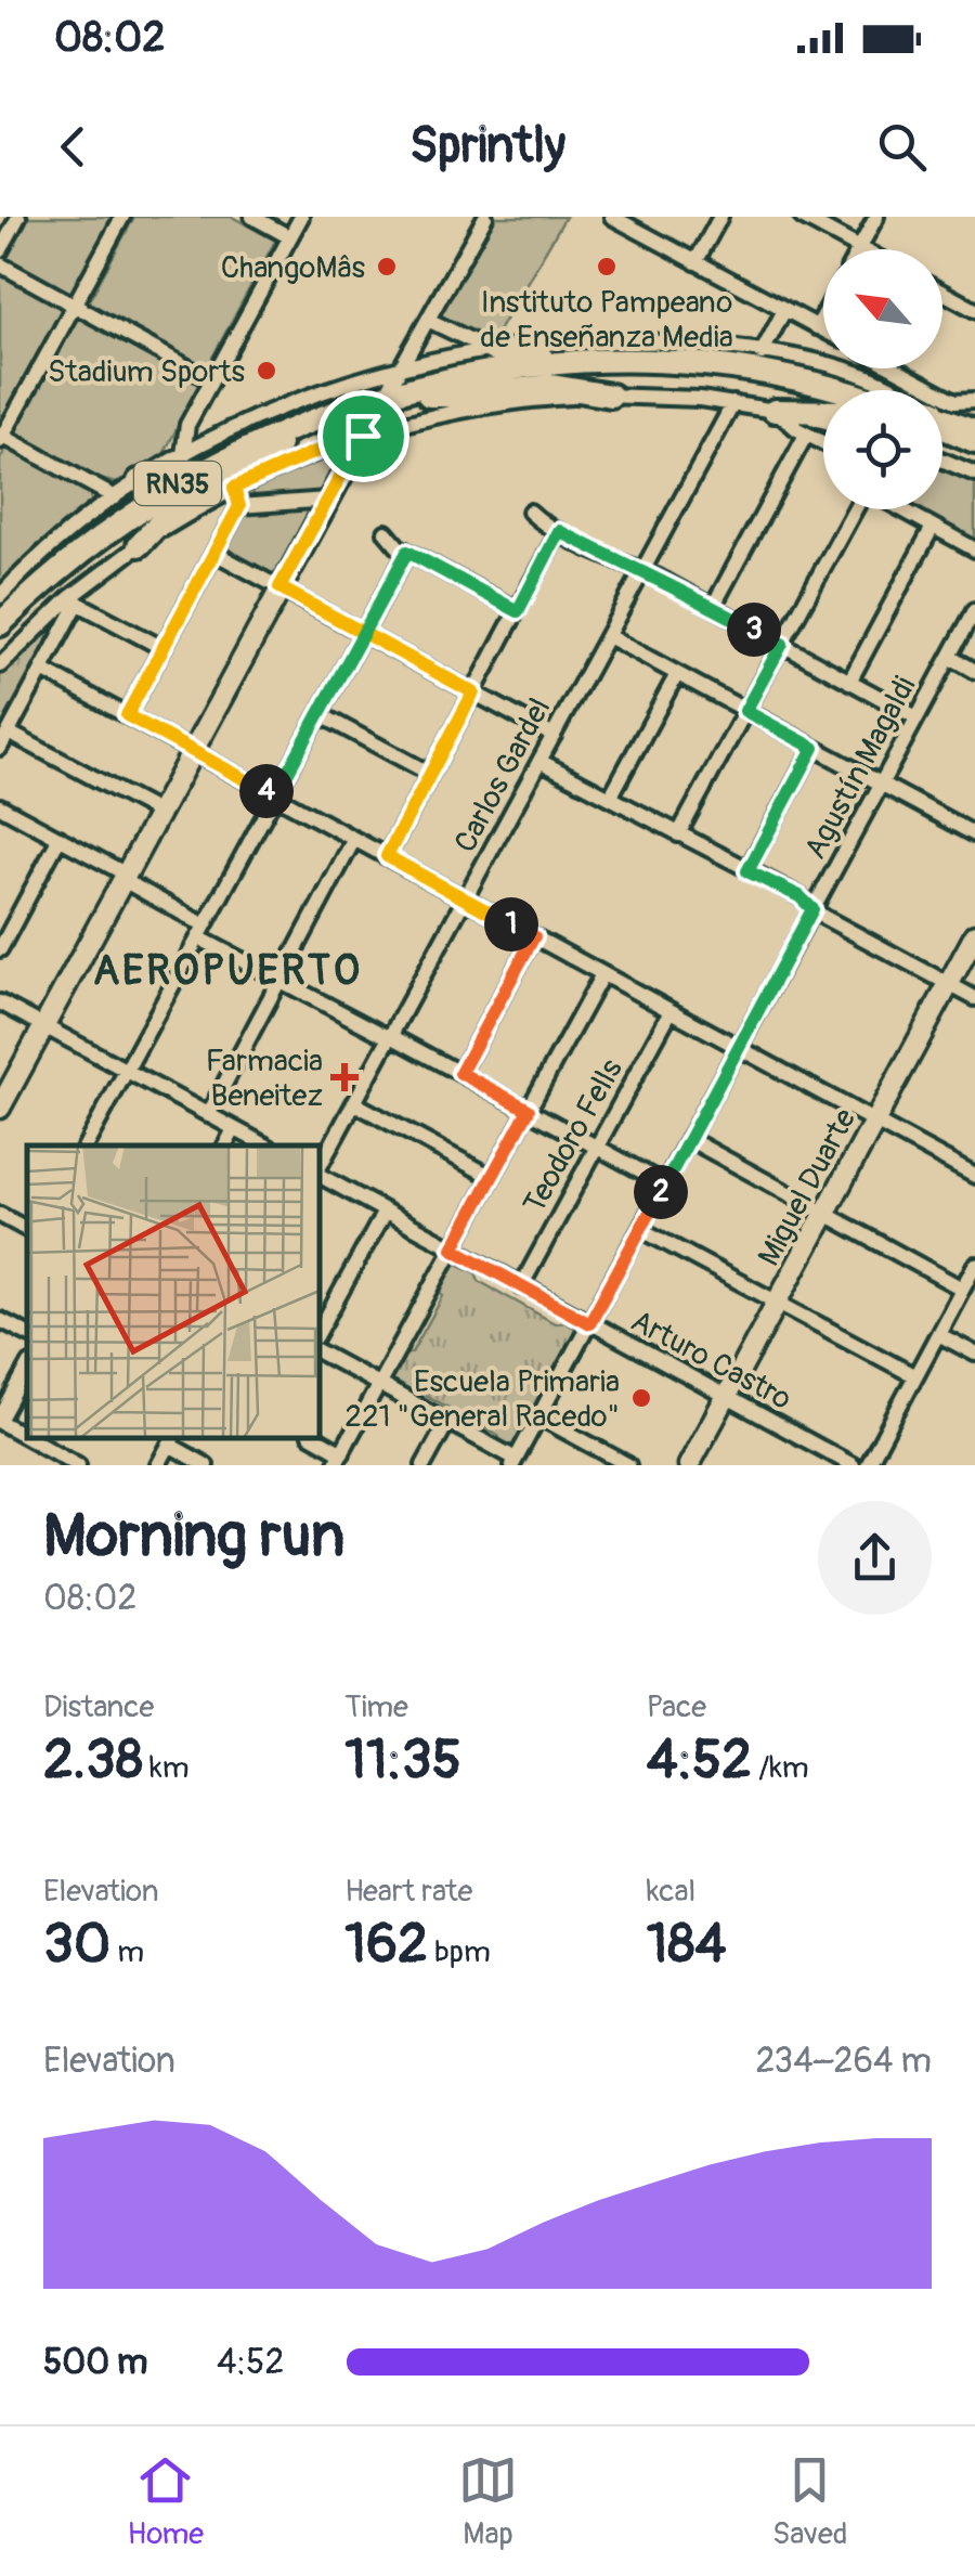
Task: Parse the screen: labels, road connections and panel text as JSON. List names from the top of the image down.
{
  "streets": {
    "highway": ["RN35"],
    "main road": ["Miguel Duarte"],
    "street": [
      "Agustín Magaldi",
      "Carlos Gardel",
      "Teodoro Fells",
      "Arturo Castro"
    ]
  },
  "crossings": [
    ["Agustín Magaldi", "Arturo Castro"],
    ["Teodoro Fells", "Arturo Castro"],
    ["Miguel Duarte", "Arturo Castro"]
  ],
  "districts": ["AEROPUERTO"],
  "places": {
    "other": [
      "ChangoMâs",
      "Instituto Pampeano de Enseñanza Media",
      "Stadium Sports",
      "Escuela Primaria 221 \"General Racedo\""
    ],
    "health": ["Farmacia Beneitez"]
  },
  "north": "top left",
  "page": {
    "status": "08:02",
    "header": "Sprintly",
    "pins": [
      "3",
      "4",
      "1",
      "2"
    ],
    "heading": ["Morning run", "08:02"],
    "stats": [
      ["Distance", "2.38 km"],
      ["Time", "11:35"],
      ["Pace", "4:52 /km"],
      ["Elevation", "30 m"],
      ["Heart rate", "162 bpm"],
      ["kcal", "184"]
    ],
    "chart": ["Elevation", "234–264 m"],
    "list": [
      {
        "name": "500 m",
        "note": "4:52"
      }
    ],
    "tabs": ["Home", "Map", "Saved"]
  }
}
